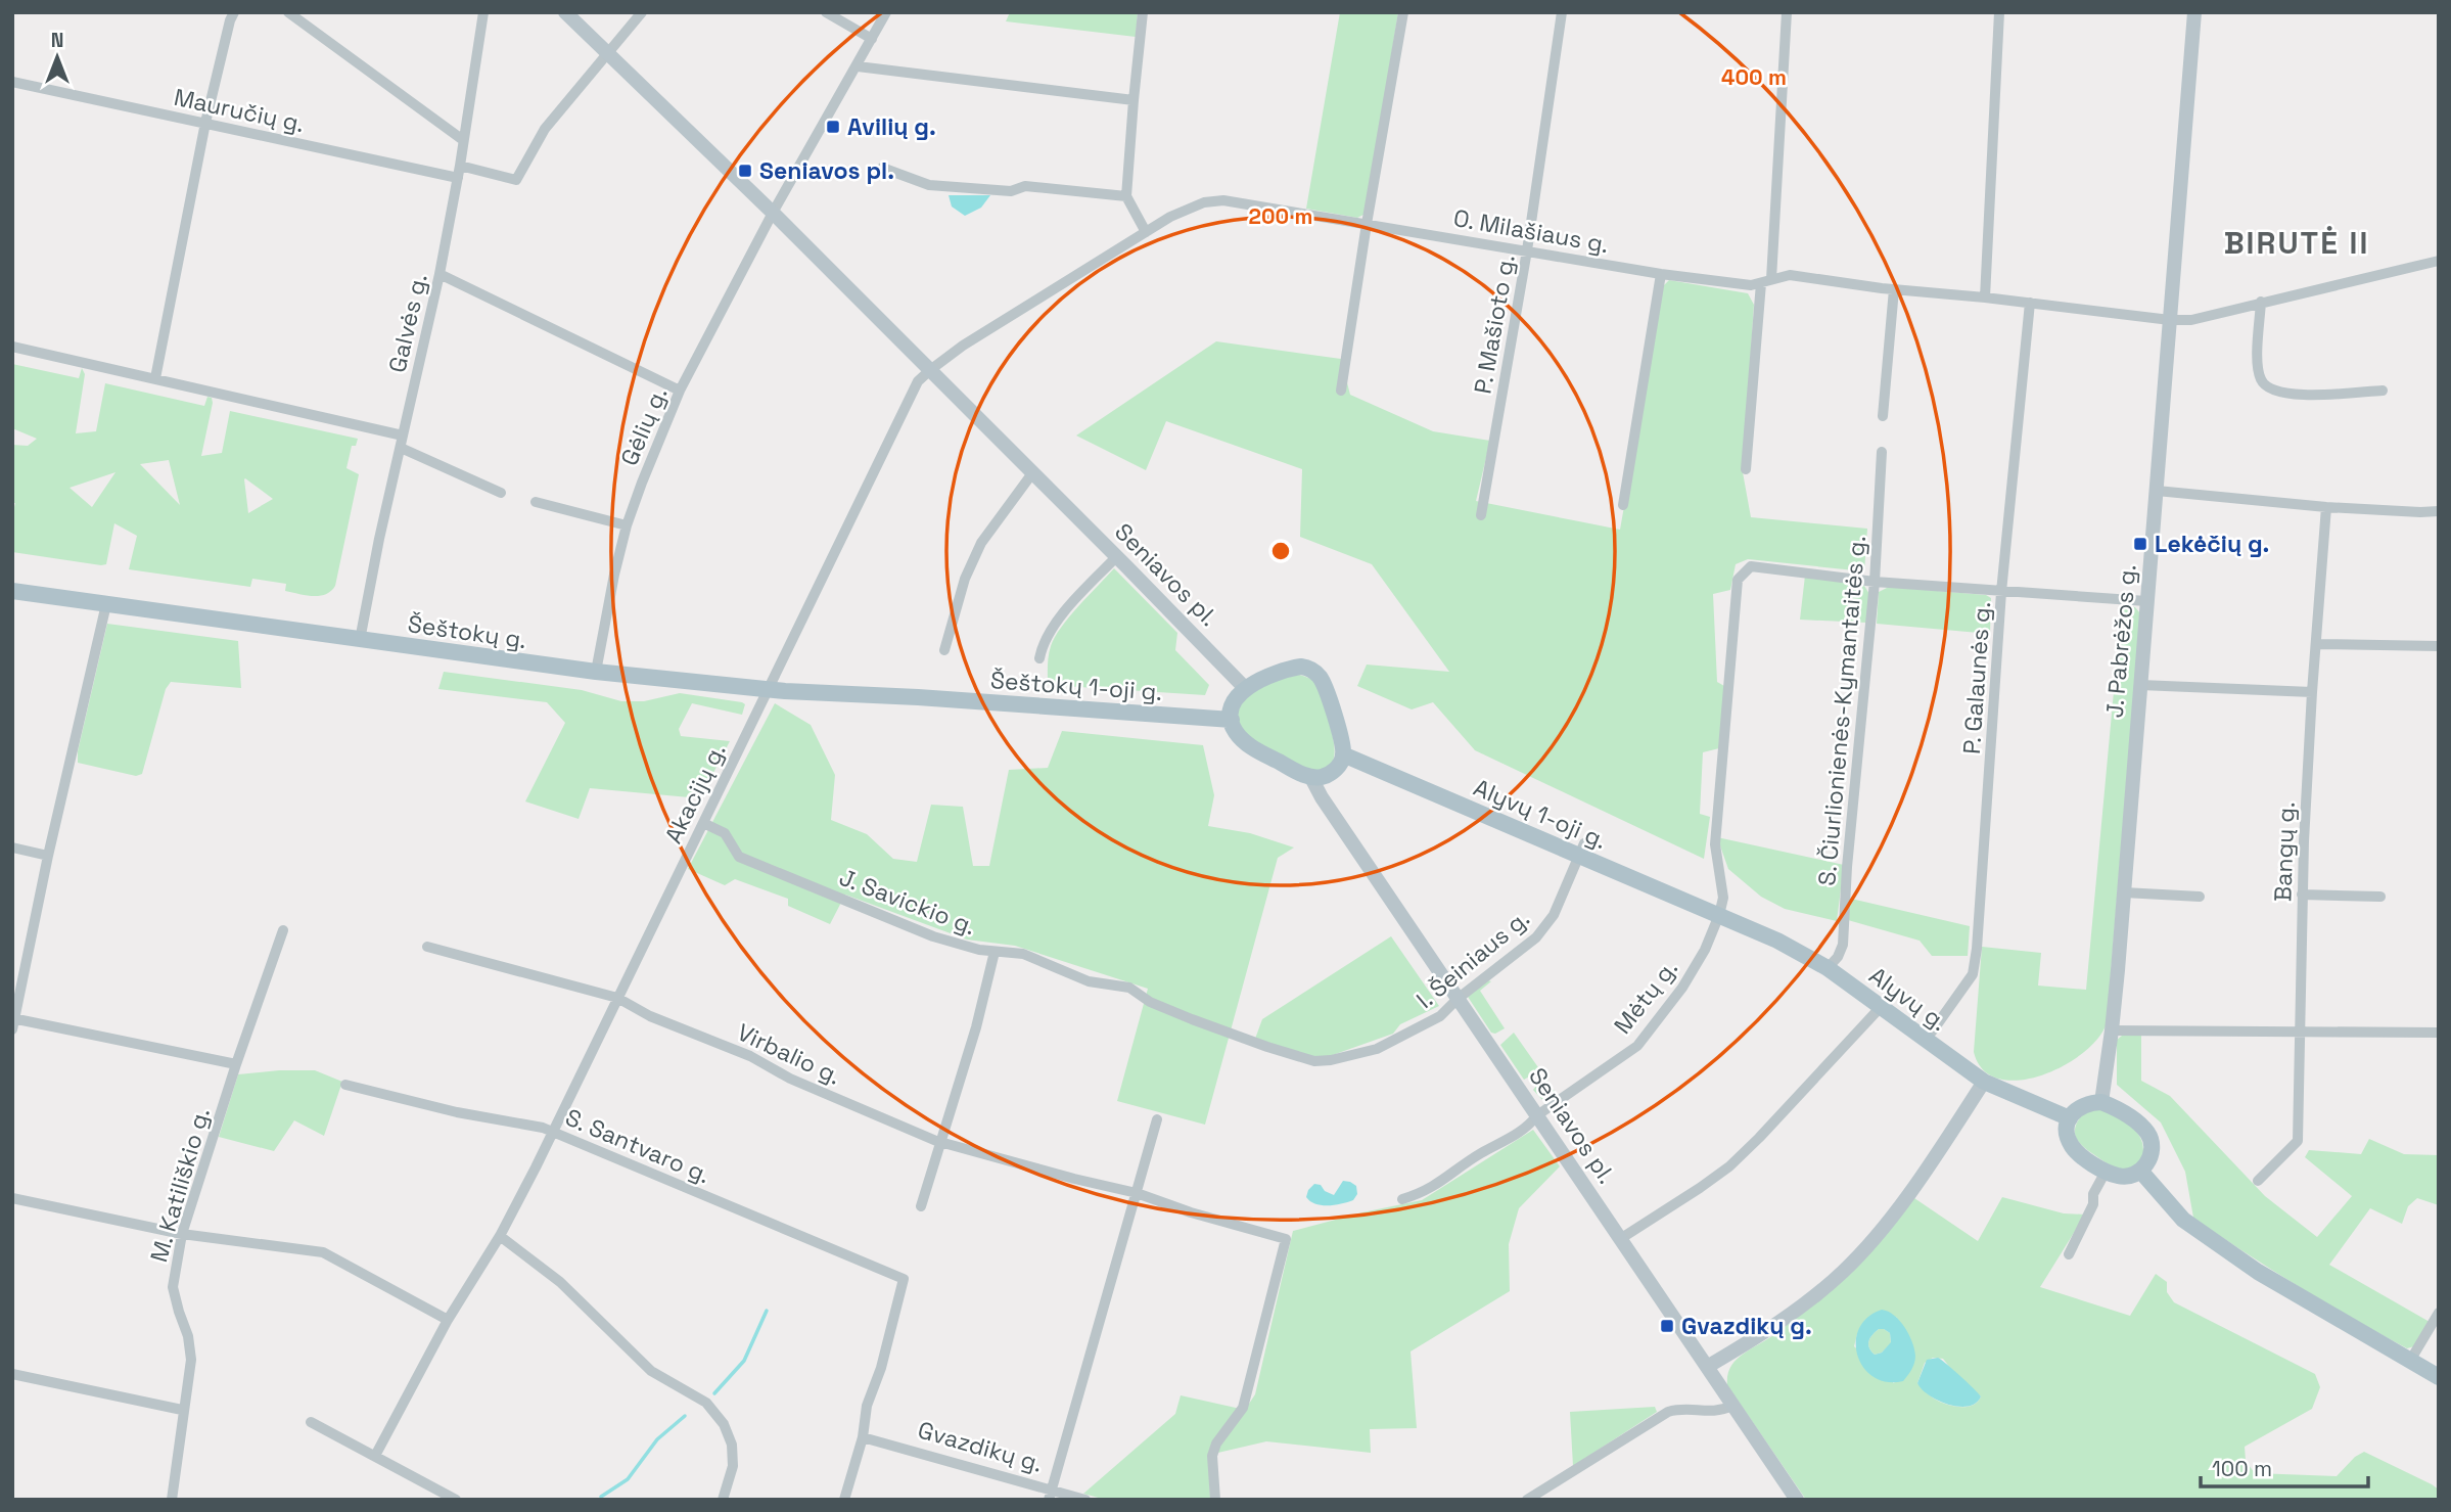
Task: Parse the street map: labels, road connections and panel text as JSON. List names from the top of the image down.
{
  "streets": {
    "main road": [
      "Šeštokų g.",
      "Šeštokų 1-oji g.",
      "Alyvų 1-oji g.",
      "Alyvų g."
    ],
    "street": [
      "Mauručių g.",
      "O. Milašiaus g.",
      "Galvės g.",
      "P. Mašioto g.",
      "Gėlių g.",
      "Seniavos pl.",
      "J. Pabrėžos g.",
      "P. Galaunės g.",
      "S. Čiurlionienės-Kymantaitės g.",
      "Akacijų g.",
      "Bangų g.",
      "J. Savickio g.",
      "I. Šeiniaus g.",
      "Mėtų g.",
      "Virbalio g.",
      "S. Santvaro g.",
      "M. Katiliškio g.",
      "Gvazdikų g."
    ]
  },
  "crossings": [
    ["Mauručių g.", "Galvės g."],
    ["O. Milašiaus g.", "P. Mašioto g."],
    ["O. Milašiaus g.", "Seniavos pl."],
    ["O. Milašiaus g.", "J. Pabrėžos g."],
    ["O. Milašiaus g.", "P. Galaunės g."],
    ["O. Milašiaus g.", "Akacijų g."],
    ["Galvės g.", "Šeštokų g."],
    ["Gėlių g.", "Seniavos pl."],
    ["Gėlių g.", "Šeštokų g."],
    ["Seniavos pl.", "Šeštokų 1-oji g."],
    ["Seniavos pl.", "Akacijų g."],
    ["Seniavos pl.", "Alyvų 1-oji g."],
    ["Seniavos pl.", "I. Šeiniaus g."],
    ["Seniavos pl.", "Mėtų g."],
    ["Šeštokų g.", "Šeštokų 1-oji g."],
    ["Šeštokų g.", "Akacijų g."],
    ["J. Pabrėžos g.", "Alyvų g."],
    ["P. Galaunės g.", "Alyvų g."],
    ["Šeštokų 1-oji g.", "Alyvų 1-oji g."],
    ["S. Čiurlionienės-Kymantaitės g.", "Alyvų g."],
    ["Akacijų g.", "J. Savickio g."],
    ["Akacijų g.", "Virbalio g."],
    ["Akacijų g.", "S. Santvaro g."],
    ["Alyvų 1-oji g.", "I. Šeiniaus g."],
    ["Alyvų 1-oji g.", "Mėtų g."],
    ["Alyvų 1-oji g.", "Alyvų g."],
    ["J. Savickio g.", "I. Šeiniaus g."],
    ["Mėtų g.", "Alyvų g."],
    ["S. Santvaro g.", "Gvazdikų g."]
  ],
  "districts": ["BIRUTĖ II"],
  "places": {
    "transit": [
      "Avilių g.",
      "Seniavos pl.",
      "Lekėčių g.",
      "Gvazdikų g."
    ]
  },
  "scale_bar": "100 m",
  "north": "top",
  "rings": ["400 m", "200 m"]
}
